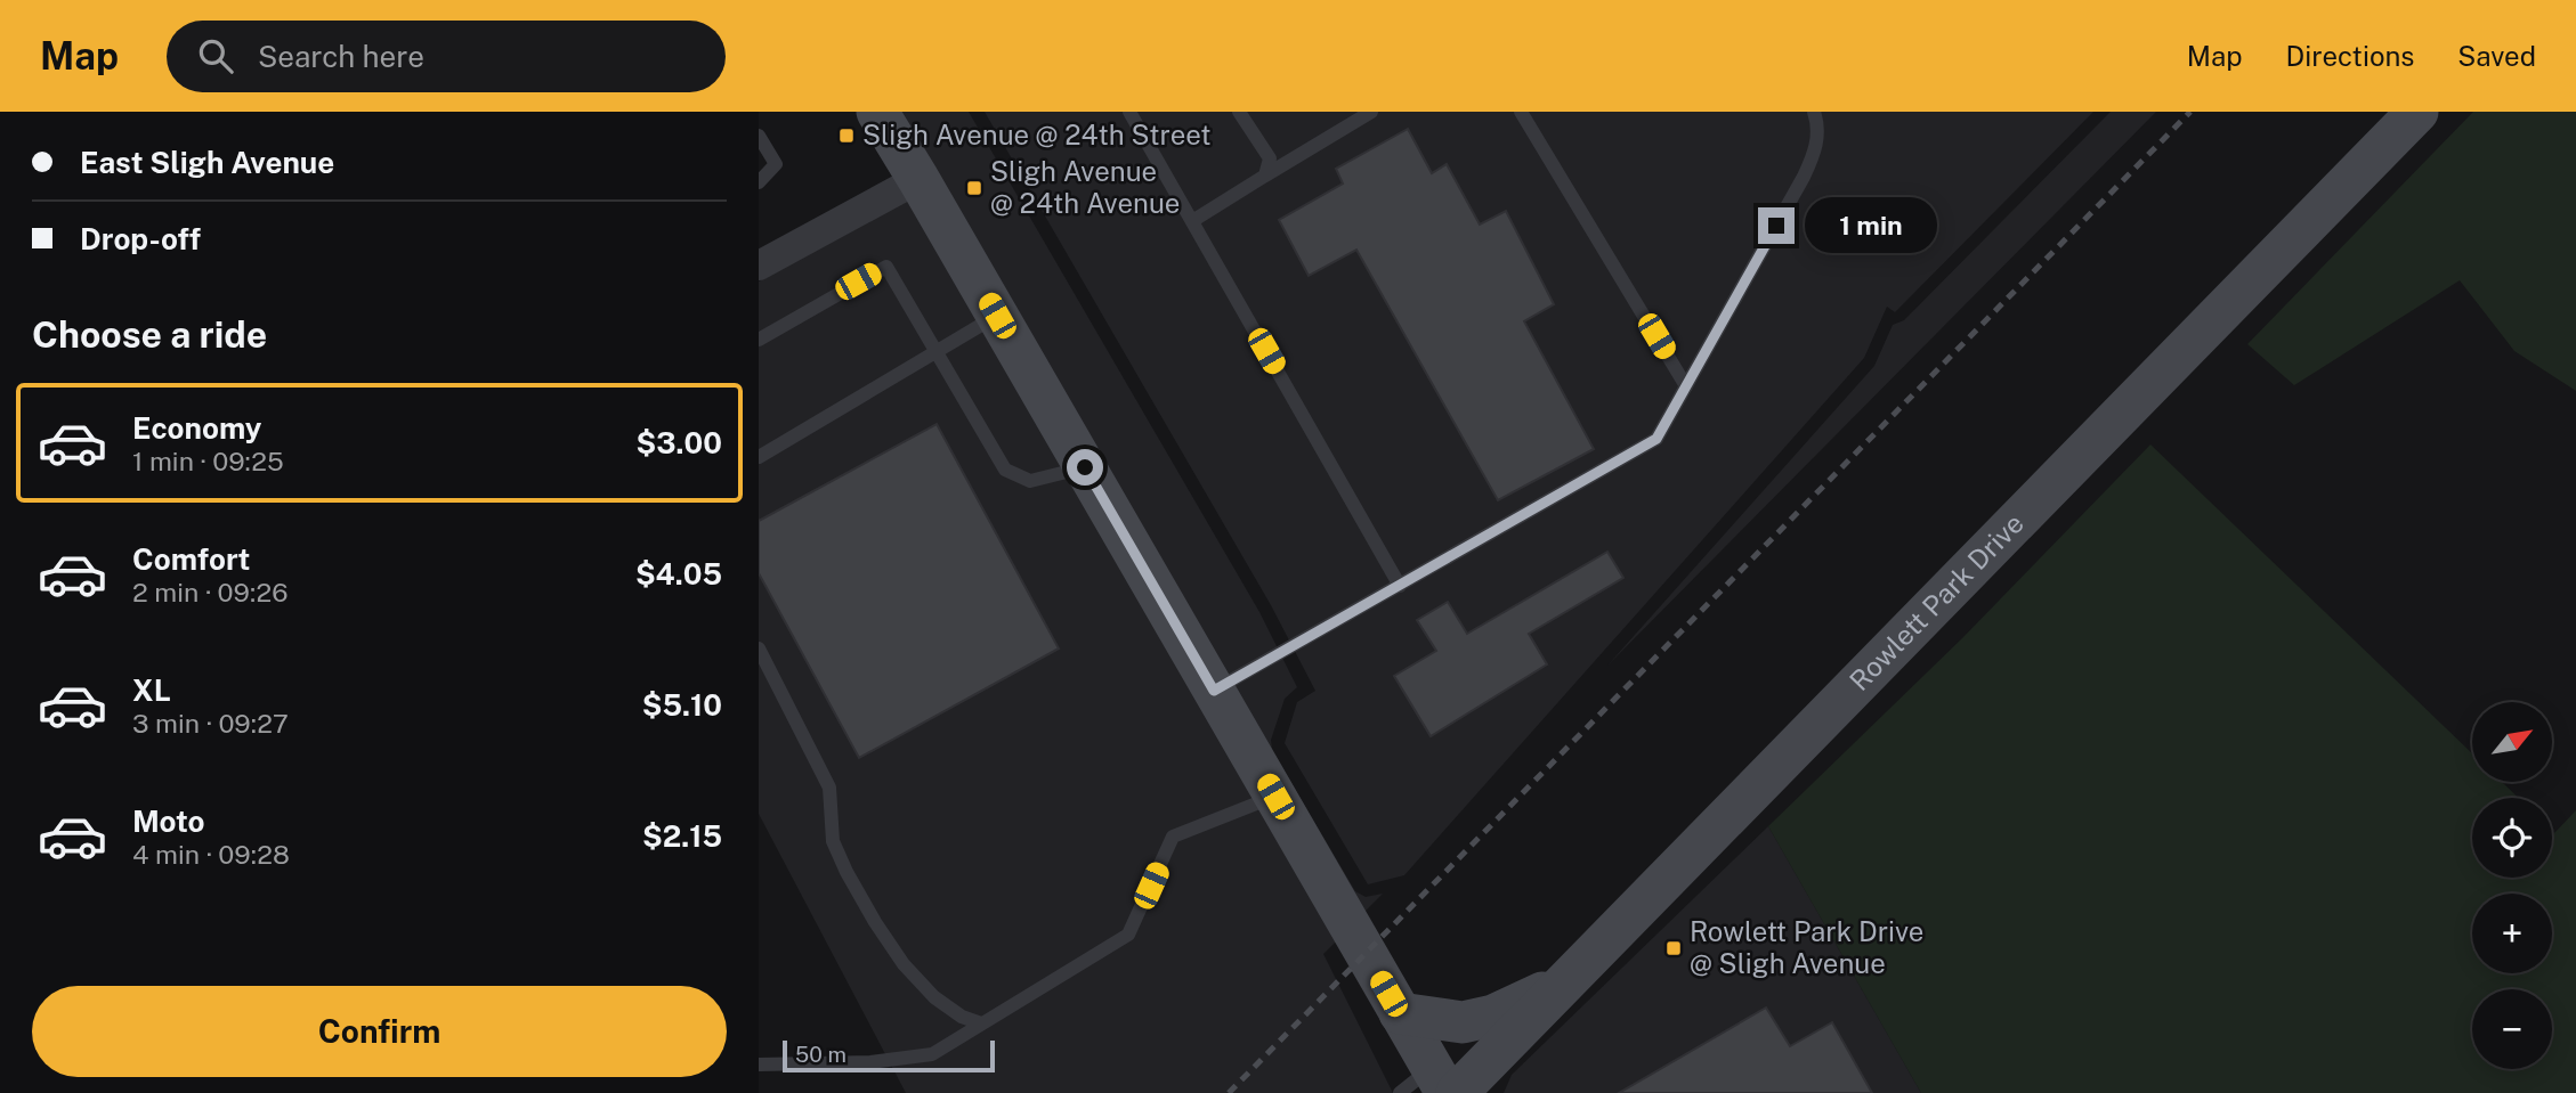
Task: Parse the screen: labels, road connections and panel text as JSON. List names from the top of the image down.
{
  "streets": {
    "street": ["Rowlett Park Drive"]
  },
  "places": {
    "transit": ["Sligh Avenue @ 24th Street", "Sligh Avenue @ 24th Avenue", "Rowlett Park Drive @ Sligh Avenue"]
  },
  "scale_bar": "50 m",
  "north": "top right",
  "page": {
    "header": "Map",
    "search": "Search here",
    "nav": ["Map", "Directions", "Saved"],
    "banner": ["East Sligh Avenue", "Drop-off"],
    "bubble": "1 min",
    "heading": "Choose a ride",
    "list": [
      {
        "name": "Economy",
        "note": "1 min · 09:25",
        "value": "$3.00"
      },
      {
        "name": "Comfort",
        "note": "2 min · 09:26",
        "value": "$4.05"
      },
      {
        "name": "XL",
        "note": "3 min · 09:27",
        "value": "$5.10"
      },
      {
        "name": "Moto",
        "note": "4 min · 09:28",
        "value": "$2.15"
      }
    ],
    "map_buttons": ["+", "−"],
    "buttons": "Confirm",
    "scale": "50 m"
  }
}
